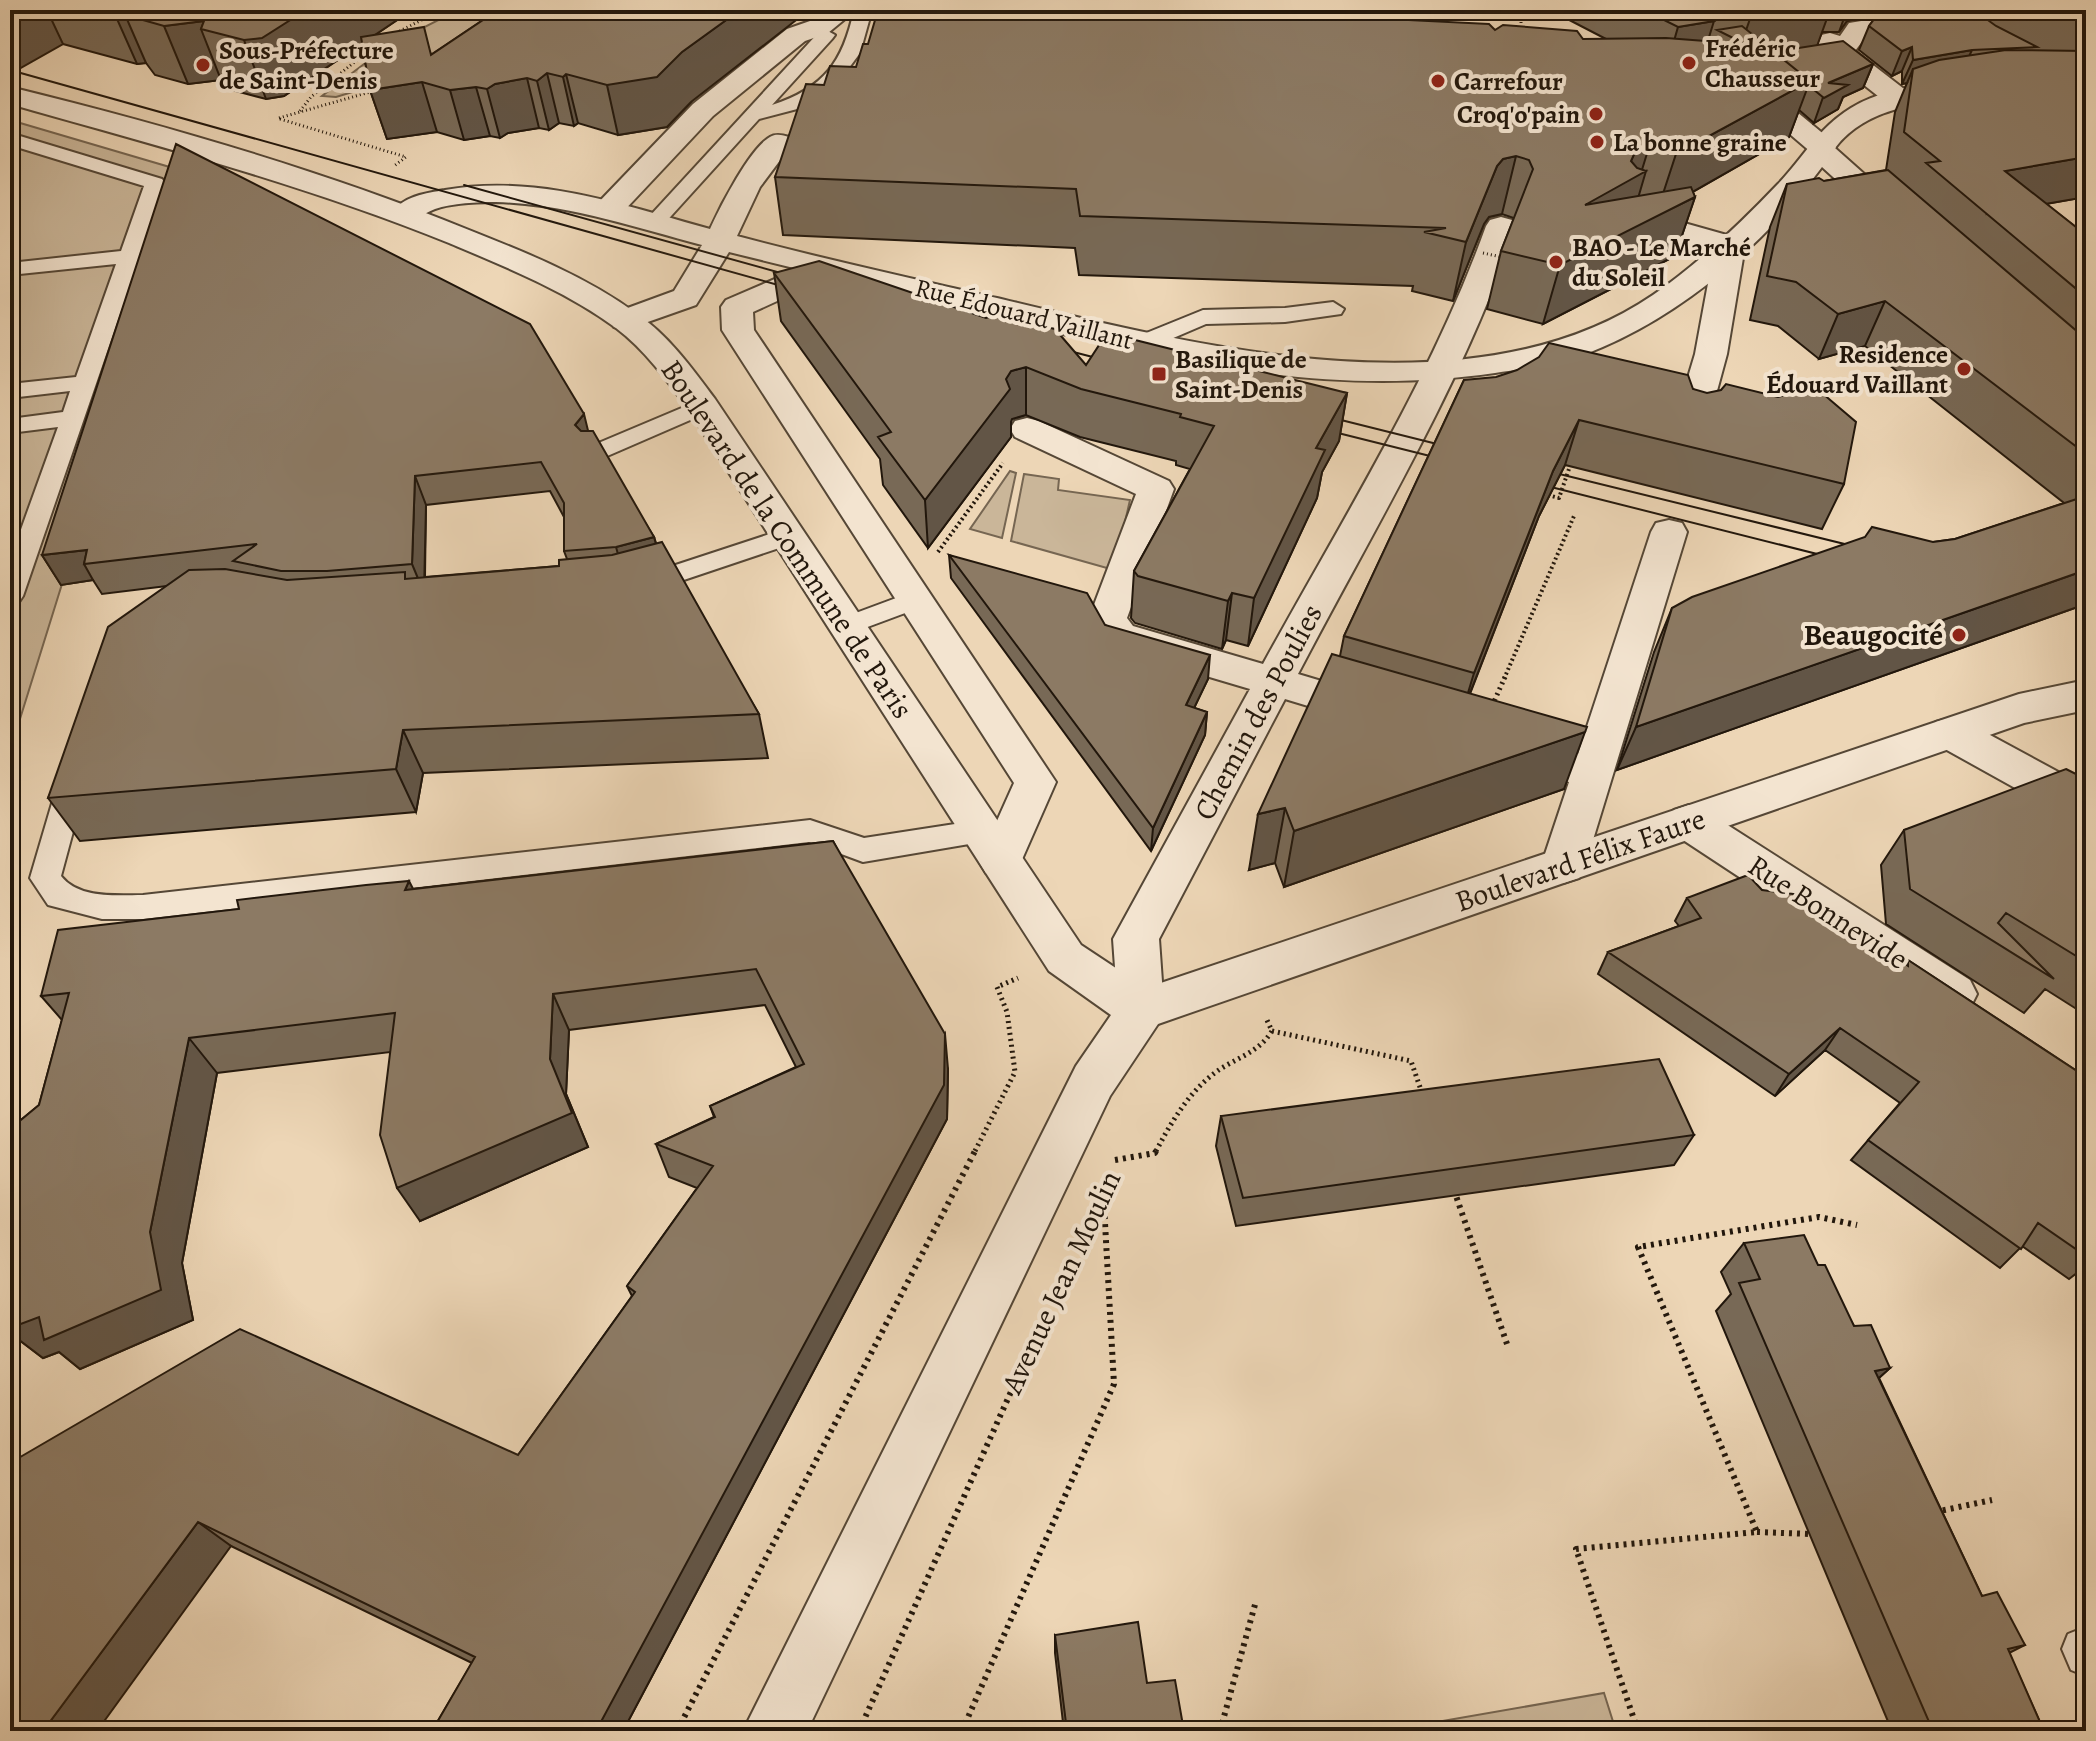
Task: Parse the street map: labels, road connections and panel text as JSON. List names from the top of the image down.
{
  "streets": {
    "street": [
      "Rue Édouard Vaillant",
      "Boulevard de la Commune de Paris",
      "Chemin des Poulies",
      "Boulevard Félix Faure",
      "Rue Bonnevide",
      "Avenue Jean Moulin"
    ]
  },
  "crossings": [
    ["Rue Édouard Vaillant", "Boulevard de la Commune de Paris"],
    ["Rue Édouard Vaillant", "Chemin des Poulies"],
    ["Boulevard de la Commune de Paris", "Chemin des Poulies"],
    ["Boulevard de la Commune de Paris", "Boulevard Félix Faure"],
    ["Boulevard de la Commune de Paris", "Avenue Jean Moulin"],
    ["Chemin des Poulies", "Boulevard Félix Faure"],
    ["Chemin des Poulies", "Avenue Jean Moulin"],
    ["Boulevard Félix Faure", "Rue Bonnevide"],
    ["Boulevard Félix Faure", "Avenue Jean Moulin"]
  ],
  "places": {
    "other": [
      "Frédéric Chausseur",
      "Sous-Préfecture de Saint-Denis",
      "Carrefour",
      "Croq'o'pain",
      "La bonne graine",
      "BAO - Le Marché du Soleil",
      "Residence Édouard Vaillant",
      "Beaugocité"
    ],
    "transit": ["Basilique de Saint-Denis"]
  }
}
